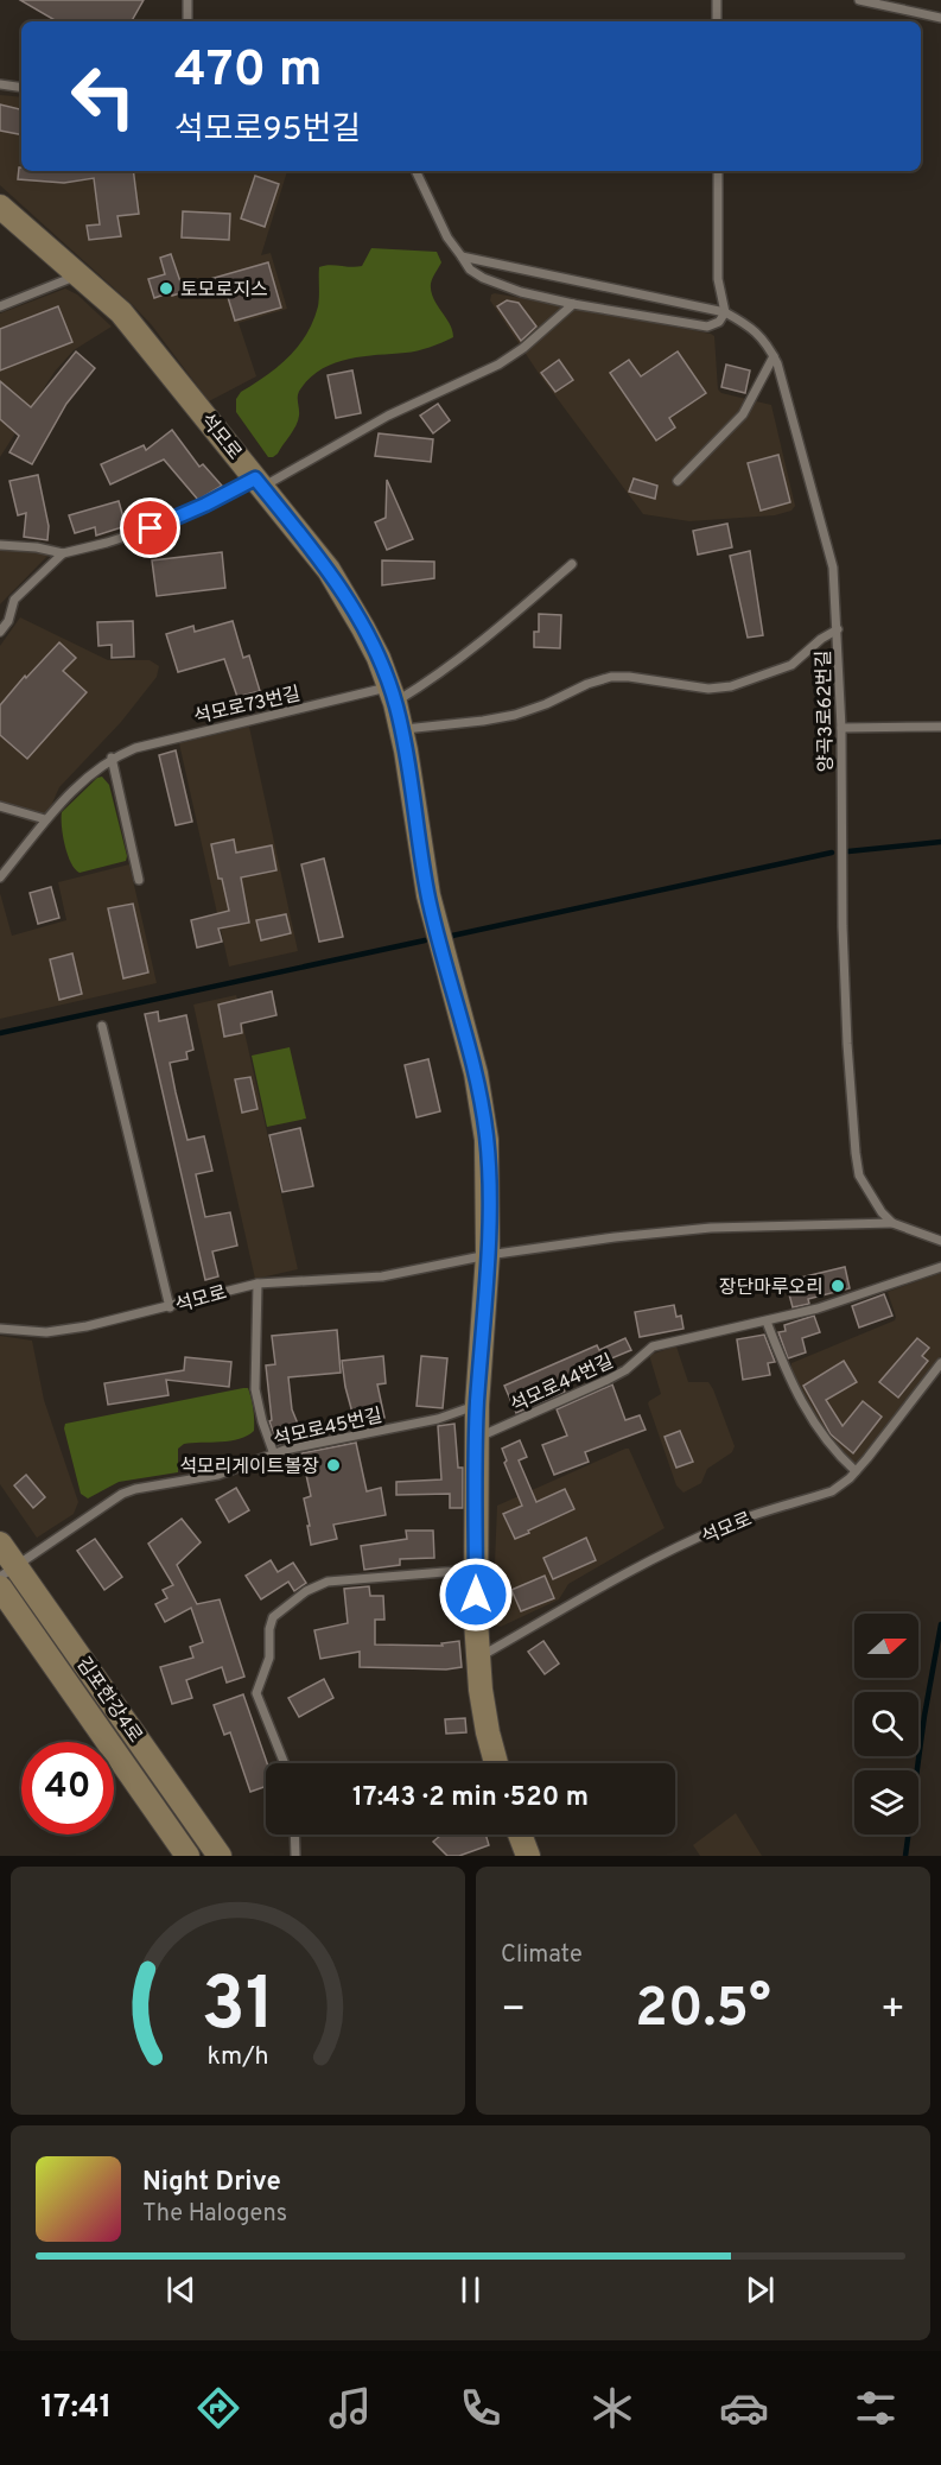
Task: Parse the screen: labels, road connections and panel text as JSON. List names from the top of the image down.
{
  "streets": {
    "street": ["석모로", "김포한강4로"],
    "lane": [
      "석모로73번길",
      "양곡3로62번길",
      "석모로44번길",
      "석모로45번길"
    ]
  },
  "crossings": [
    ["석모로", "석모로73번길"],
    ["석모로", "양곡3로62번길"],
    ["석모로", "석모로44번길"],
    ["석모로", "석모로45번길"],
    ["석모로45번길", "김포한강4로"]
  ],
  "places": ["토모로지스", "장단마루오리", "석모리게이트볼장"],
  "north": "right",
  "page": {
    "turn": ["470 m", "석모로95번길"],
    "limit": "40",
    "trip": "17:43 · 2 min · 520 m",
    "tile": "Climate",
    "heat": ["−", "20.5°", "+"],
    "song": ["Night Drive", "The Halogens"],
    "tabs": "17:41",
    "gauge": ["31", "km/h"]
  }
}
